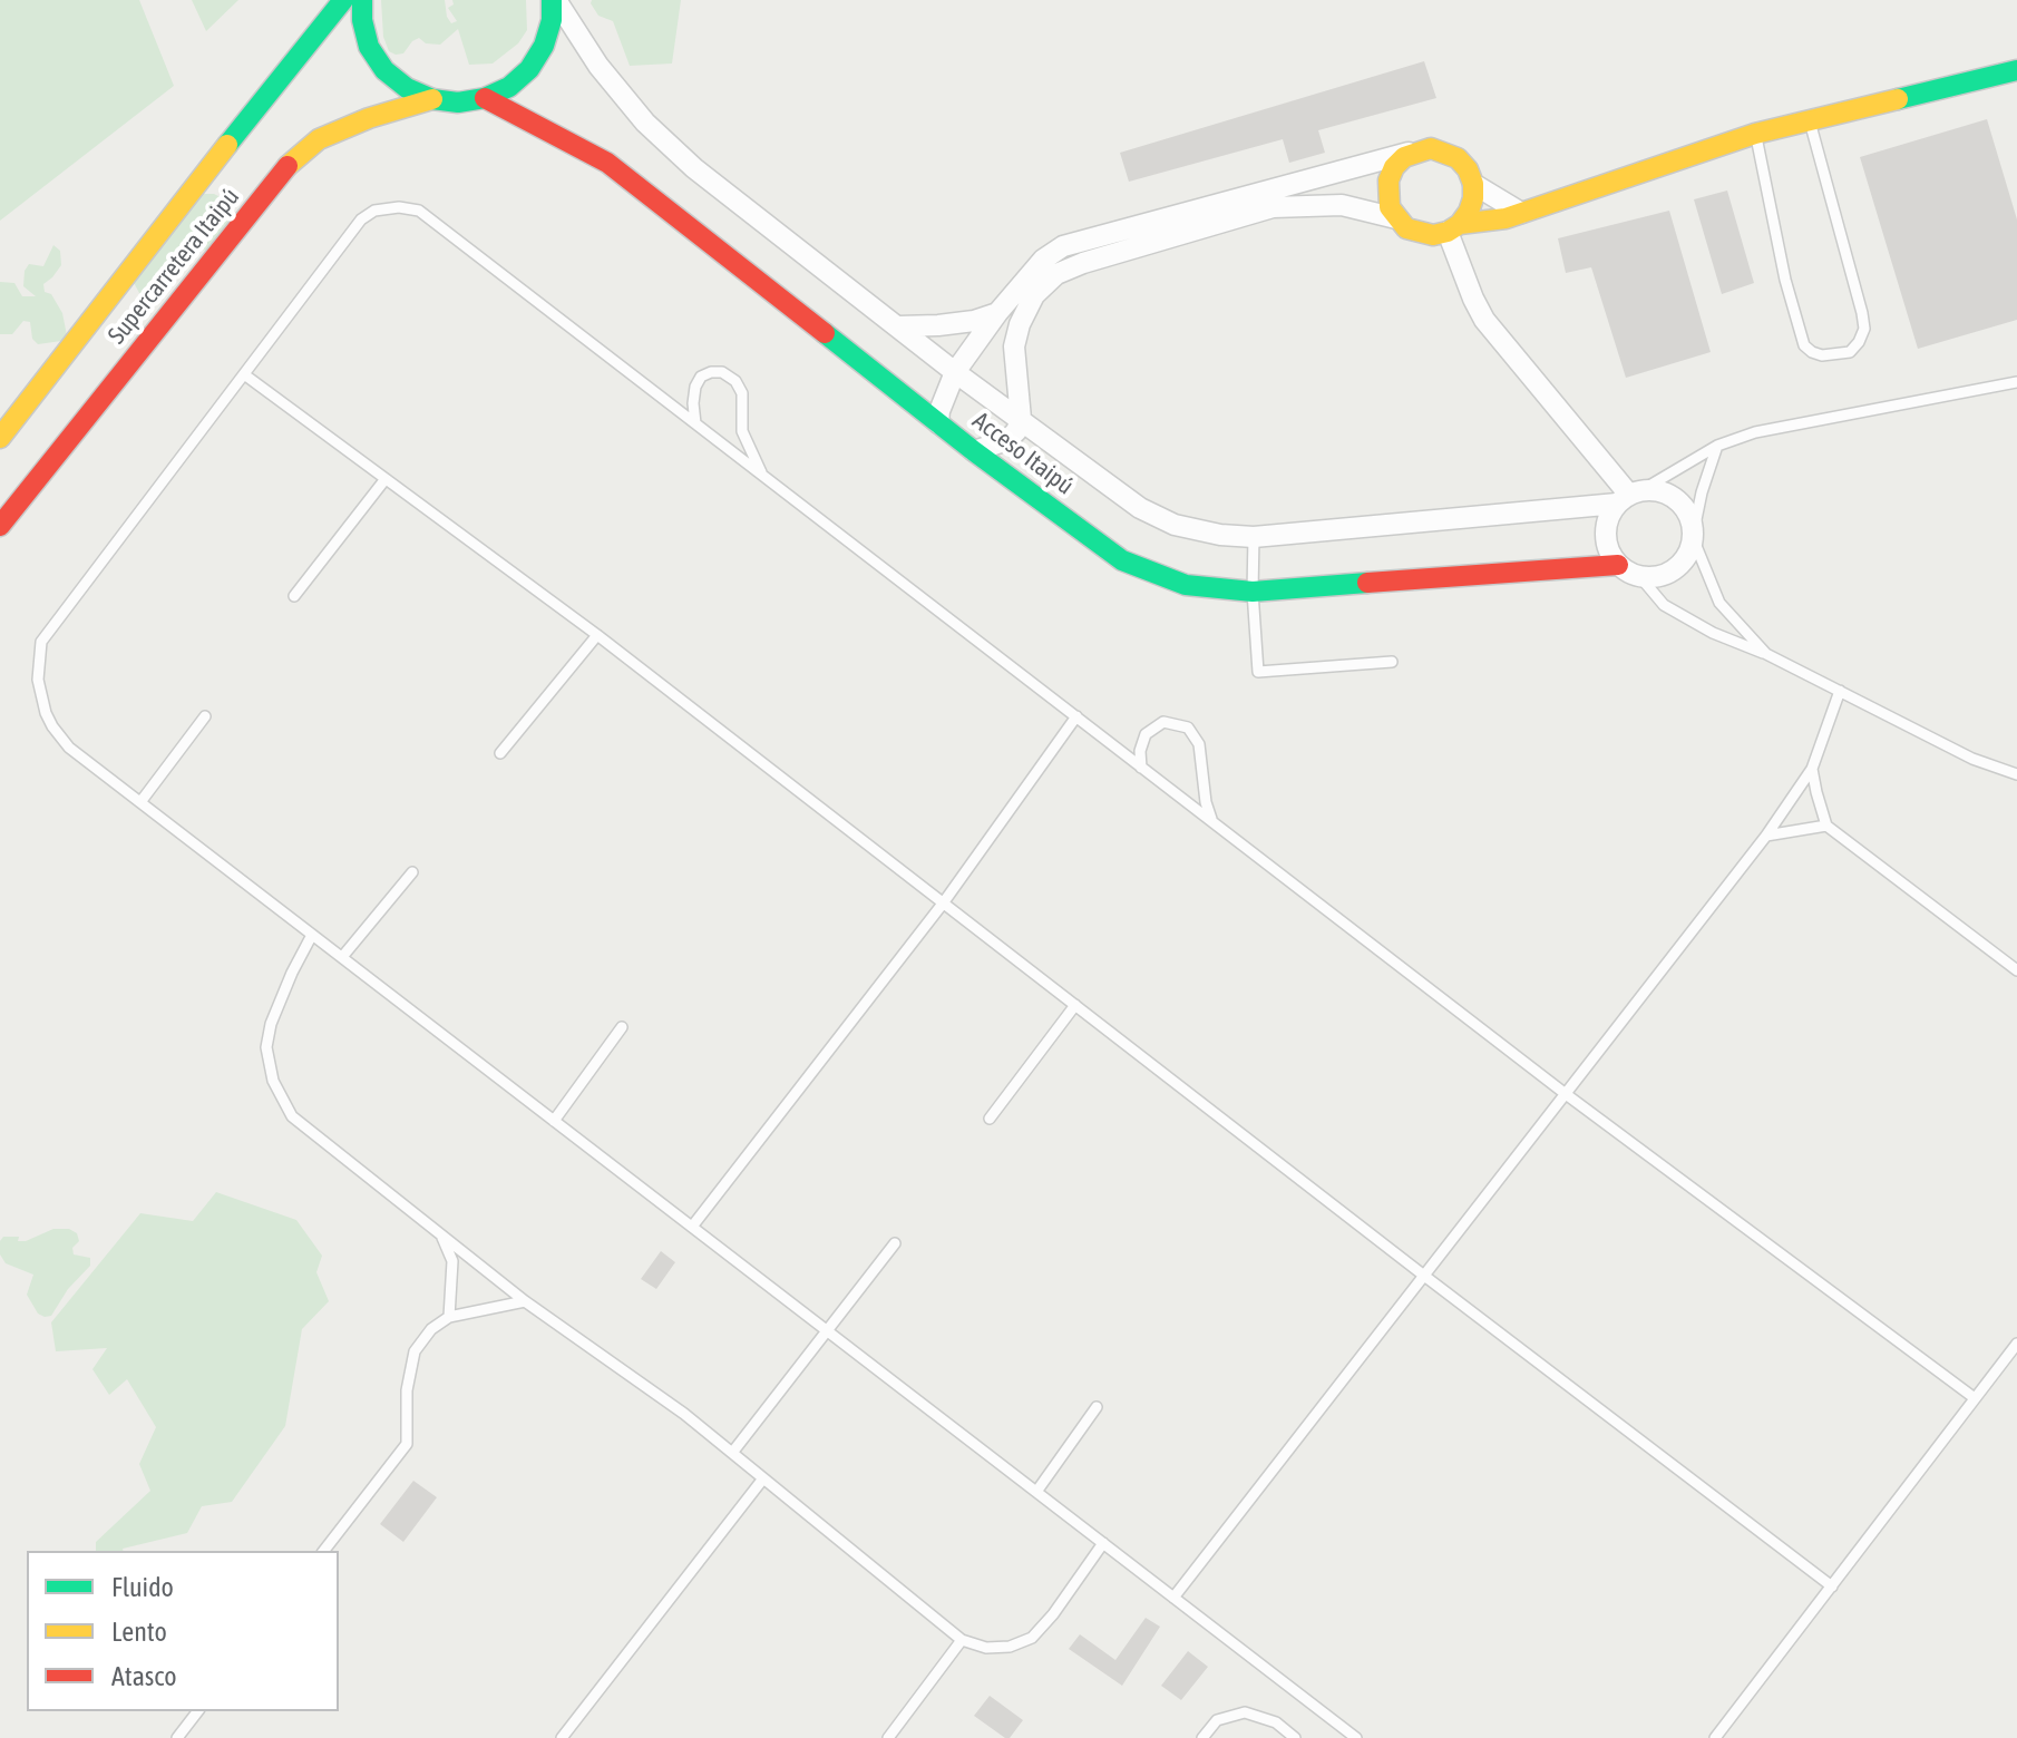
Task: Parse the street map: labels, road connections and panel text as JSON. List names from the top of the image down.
{
  "streets": {
    "street": ["Supercarretera Itaipú", "Acceso Itaipú"]
  },
  "crossings": [
    ["Supercarretera Itaipú", "Acceso Itaipú"]
  ],
  "legend": ["Fluido", "Lento", "Atasco"]
}
